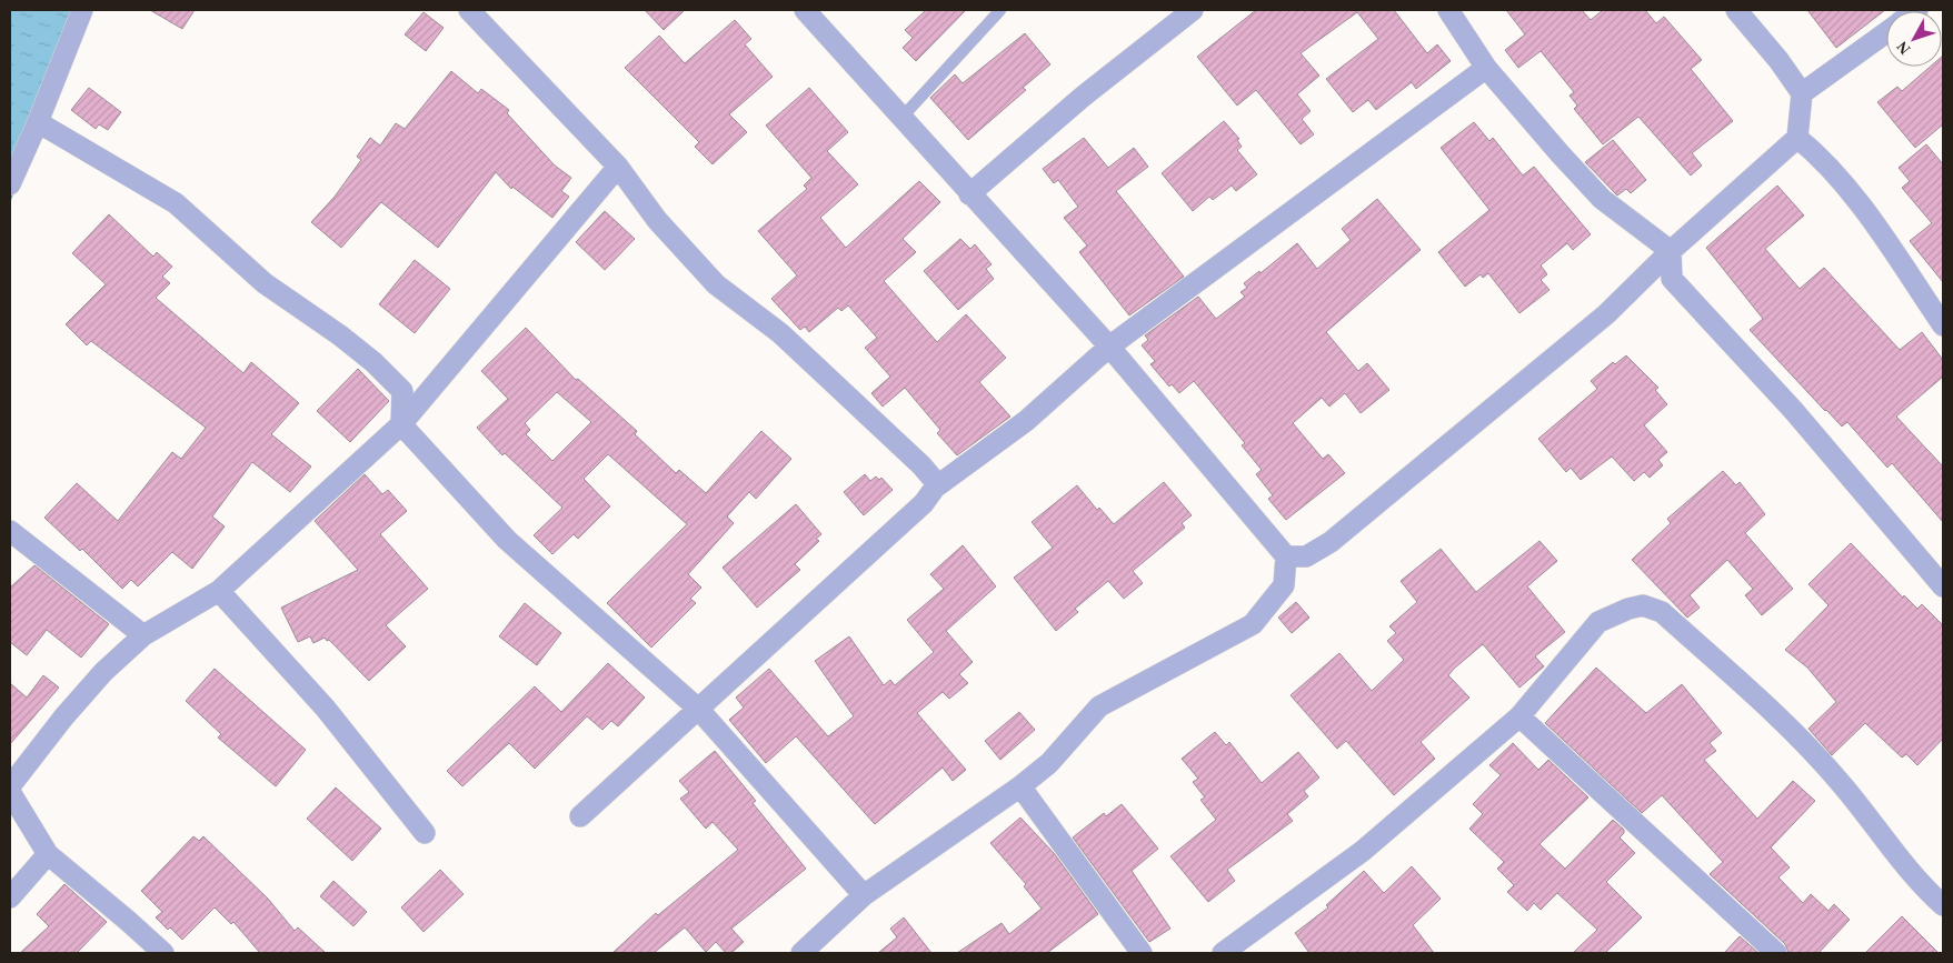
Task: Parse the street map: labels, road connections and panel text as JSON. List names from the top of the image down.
{
  "north": "bottom left"
}
